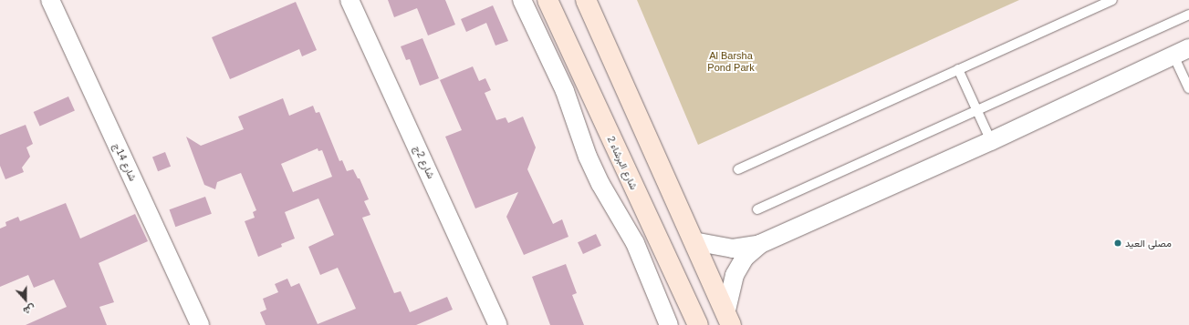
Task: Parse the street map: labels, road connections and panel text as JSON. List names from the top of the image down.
{
  "streets": {
    "street": ["شارع 14ج", "شارع 2ج", "شارع البرشاء 2"]
  },
  "parks": ["Al Barsha Pond Park"],
  "places": ["مصلى العيد"],
  "north": "bottom"
}
